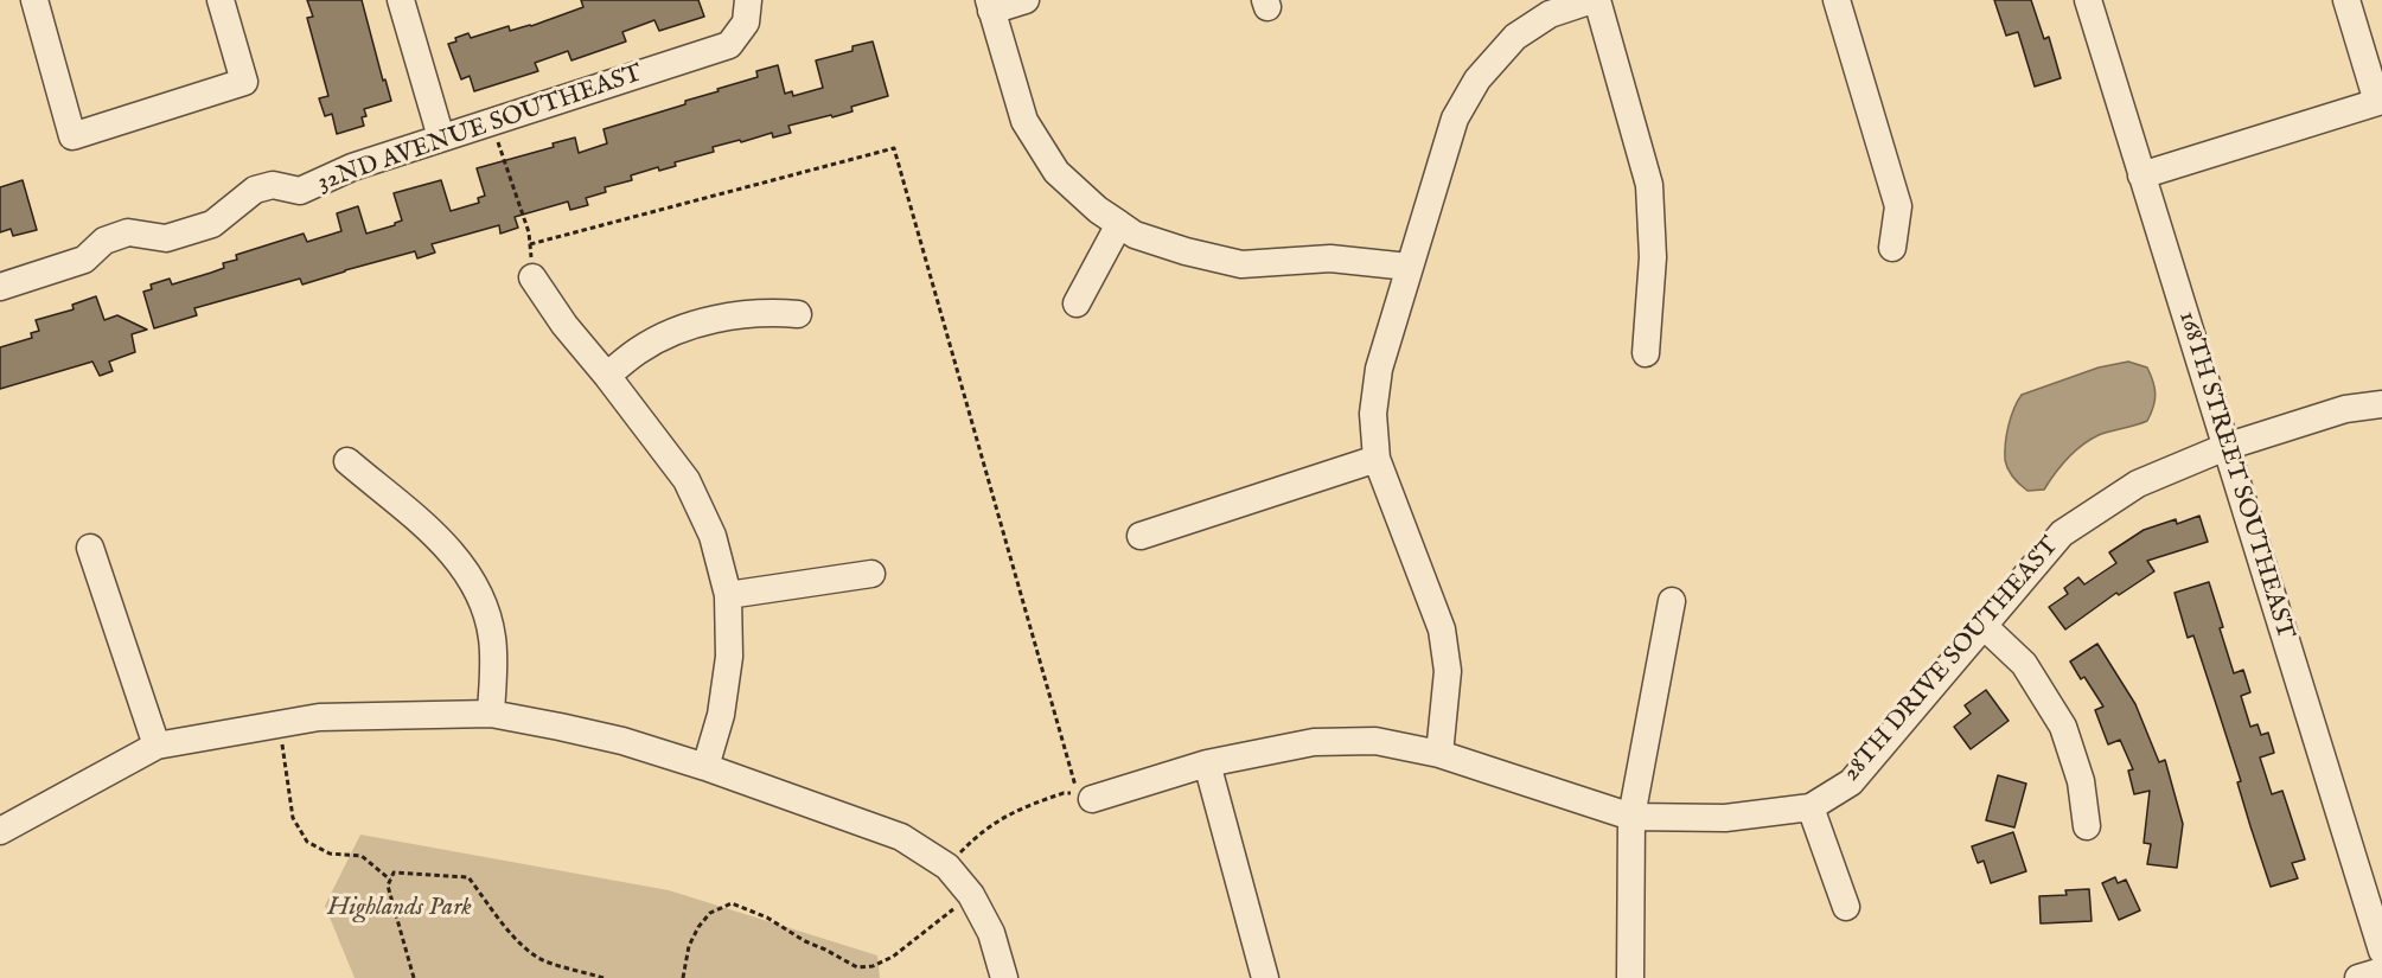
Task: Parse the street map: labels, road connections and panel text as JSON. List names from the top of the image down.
{
  "streets": {
    "street": ["32ND AVENUE SOUTHEAST", "168TH STREET SOUTHEAST", "28TH DRIVE SOUTHEAST"]
  },
  "crossings": [
    ["168TH STREET SOUTHEAST", "28TH DRIVE SOUTHEAST"]
  ],
  "parks": ["Highlands Park"]
}
